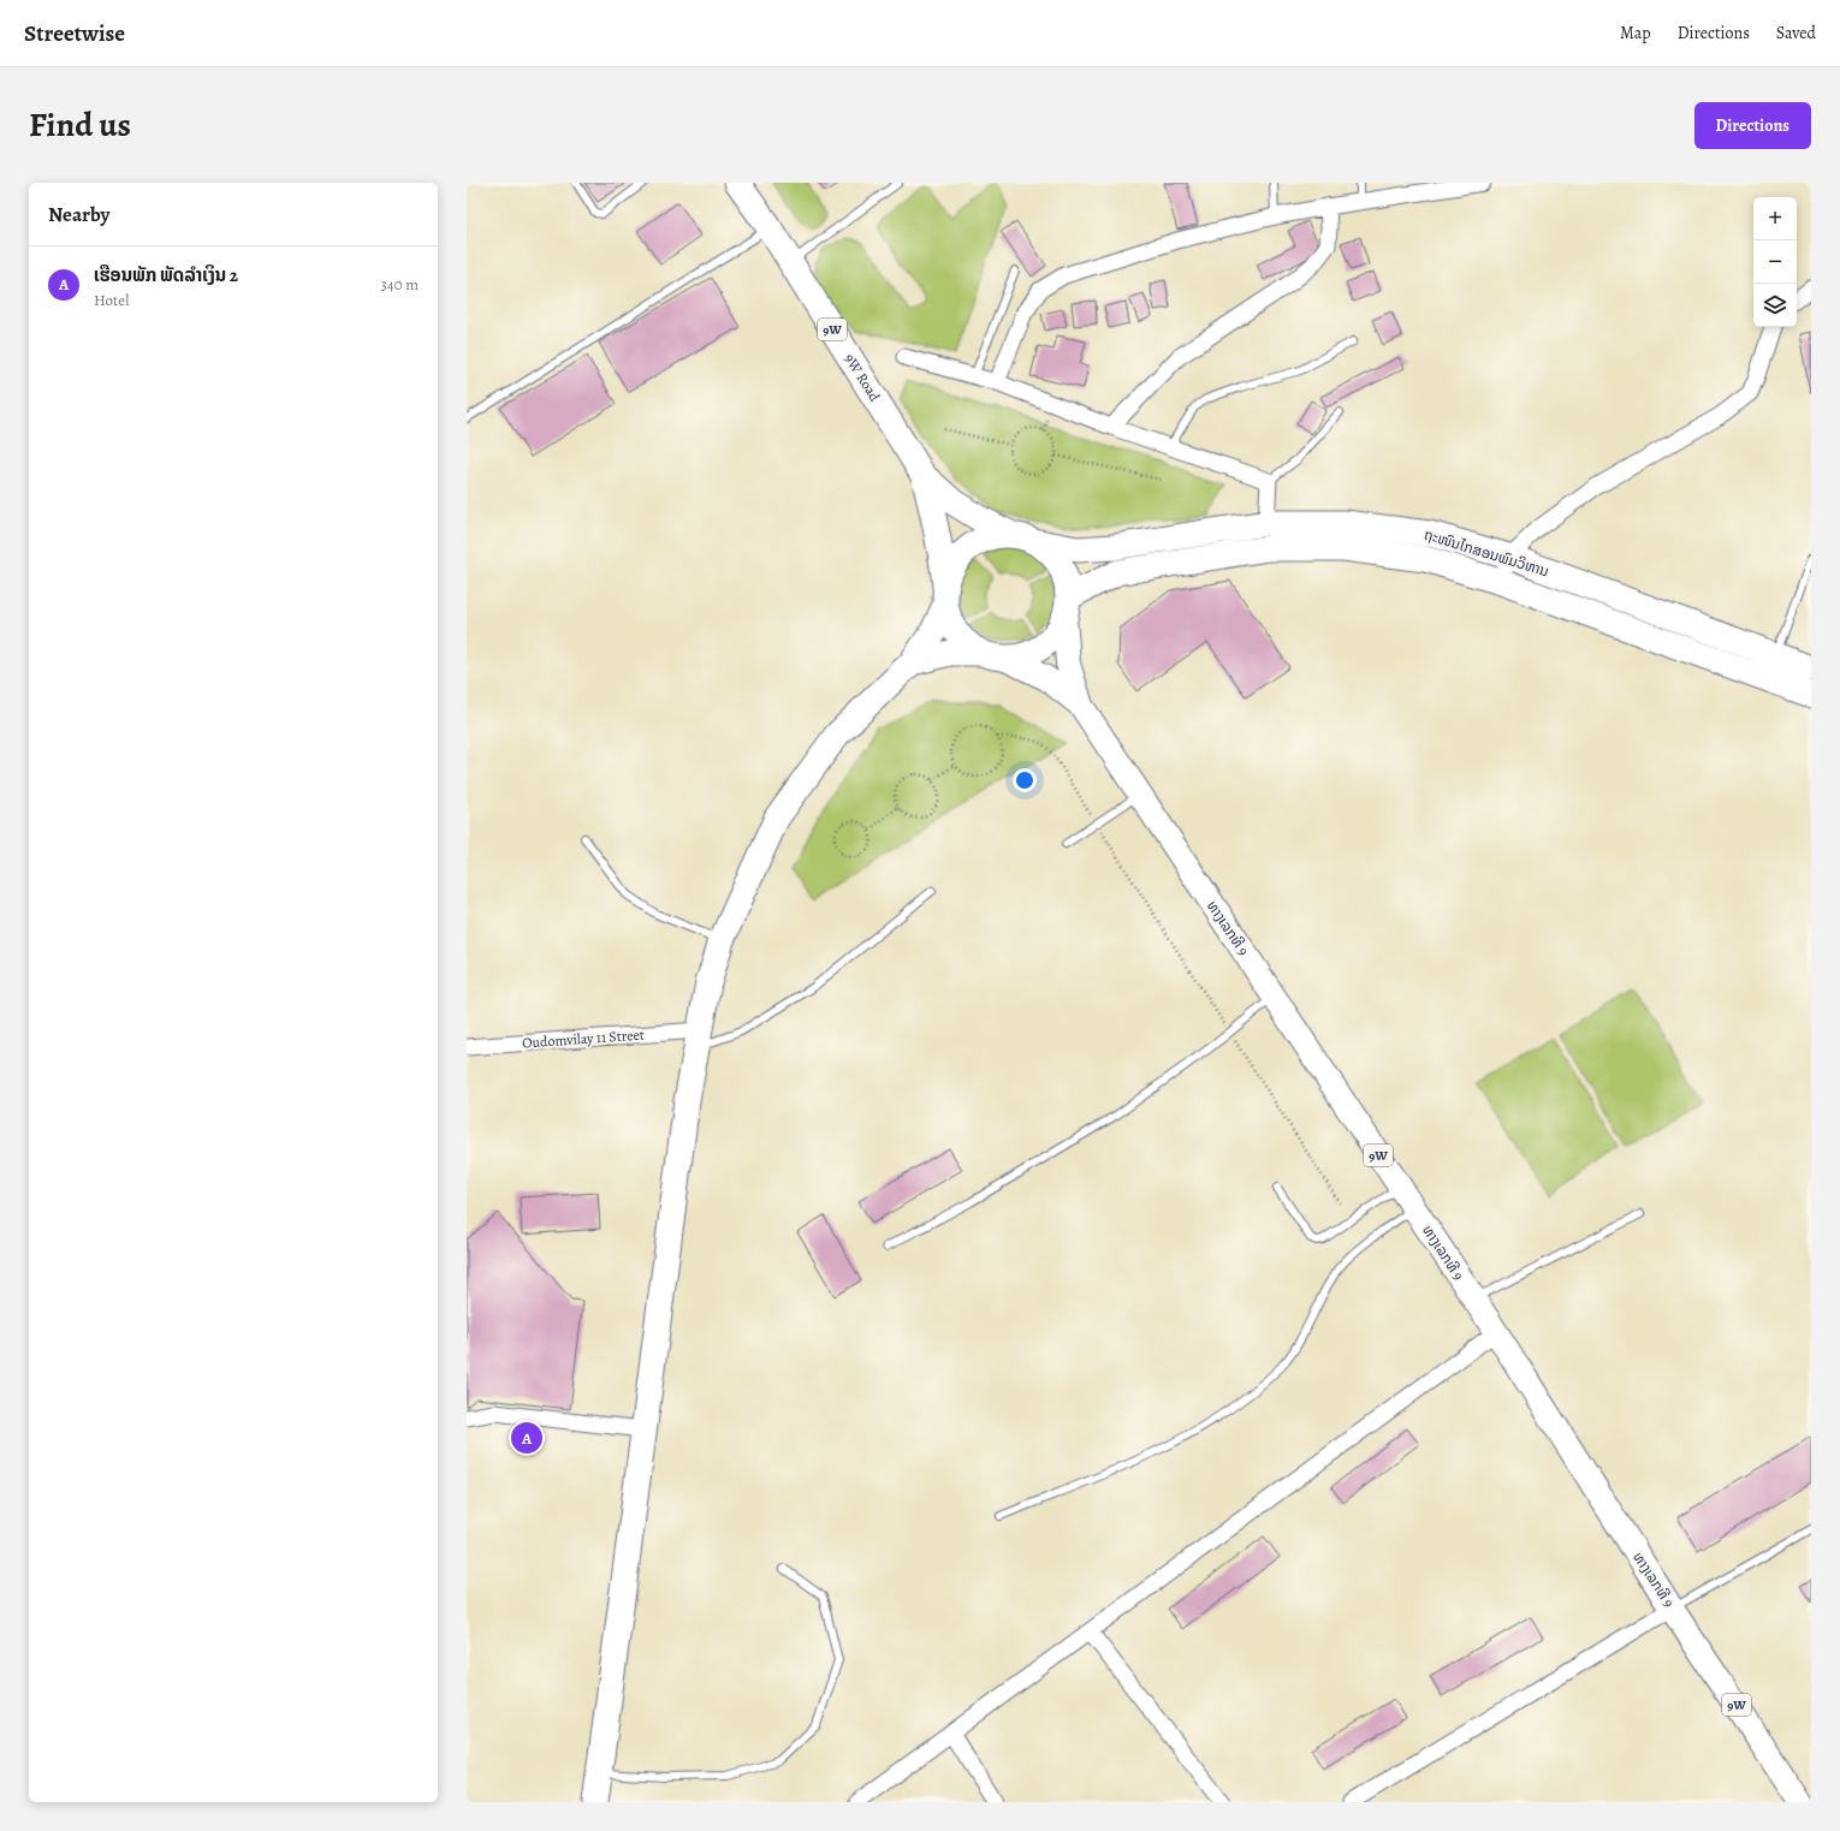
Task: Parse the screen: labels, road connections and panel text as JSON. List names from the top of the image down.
{
  "streets": {
    "highway": ["9W", "9W Road", "ຖະໜົນໄກສອນພົມວິຫານ"],
    "main road": ["ທາງເລກທີ 9"],
    "street": ["Oudomvilay 11 Street"]
  },
  "crossings": [
    ["ຖະໜົນໄກສອນພົມວິຫານ", "ທາງເລກທີ 9"]
  ],
  "page": {
    "header": "Streetwise",
    "nav": ["Map", "Directions", "Saved"],
    "title": "Find us",
    "buttons": "Directions",
    "heading": "Nearby",
    "map_buttons": ["+", "−"],
    "list": [
      {
        "mark": "A",
        "name": "ເຮືອນພັກ ພັດລຳເງິນ 2",
        "note": "Hotel",
        "value": "340 m"
      }
    ],
    "pins": "A"
  }
}
